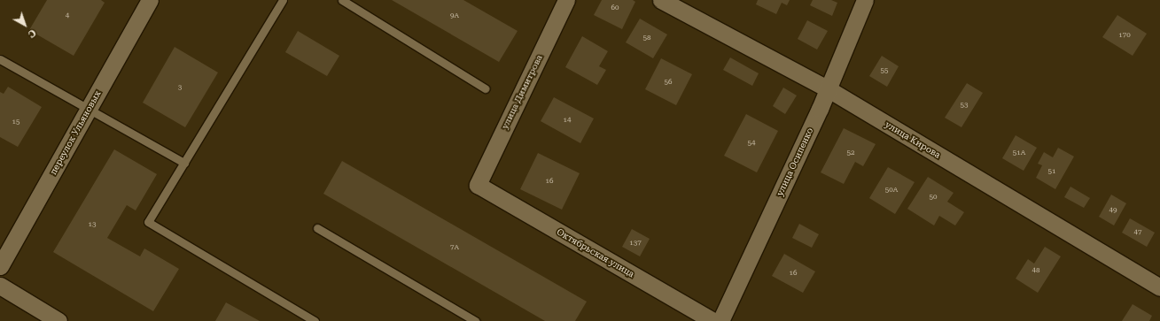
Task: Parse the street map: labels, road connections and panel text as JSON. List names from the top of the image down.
{
  "streets": {
    "street": [
      "улица Димитрова",
      "переулок Ульяновых",
      "улица Кирова",
      "улица Осипенко",
      "Октябрьская улица"
    ]
  },
  "crossings": [
    ["улица Димитрова", "Октябрьская улица"],
    ["улица Кирова", "улица Осипенко"]
  ],
  "house_numbers": [
    "60",
    "4",
    "9А",
    "170",
    "58",
    "55",
    "56",
    "3",
    "53",
    "14",
    "15",
    "54",
    "52",
    "51А",
    "51",
    "16",
    "50А",
    "50",
    "49",
    "13",
    "47",
    "137",
    "7А",
    "48",
    "16"
  ],
  "north": "bottom right"
}
